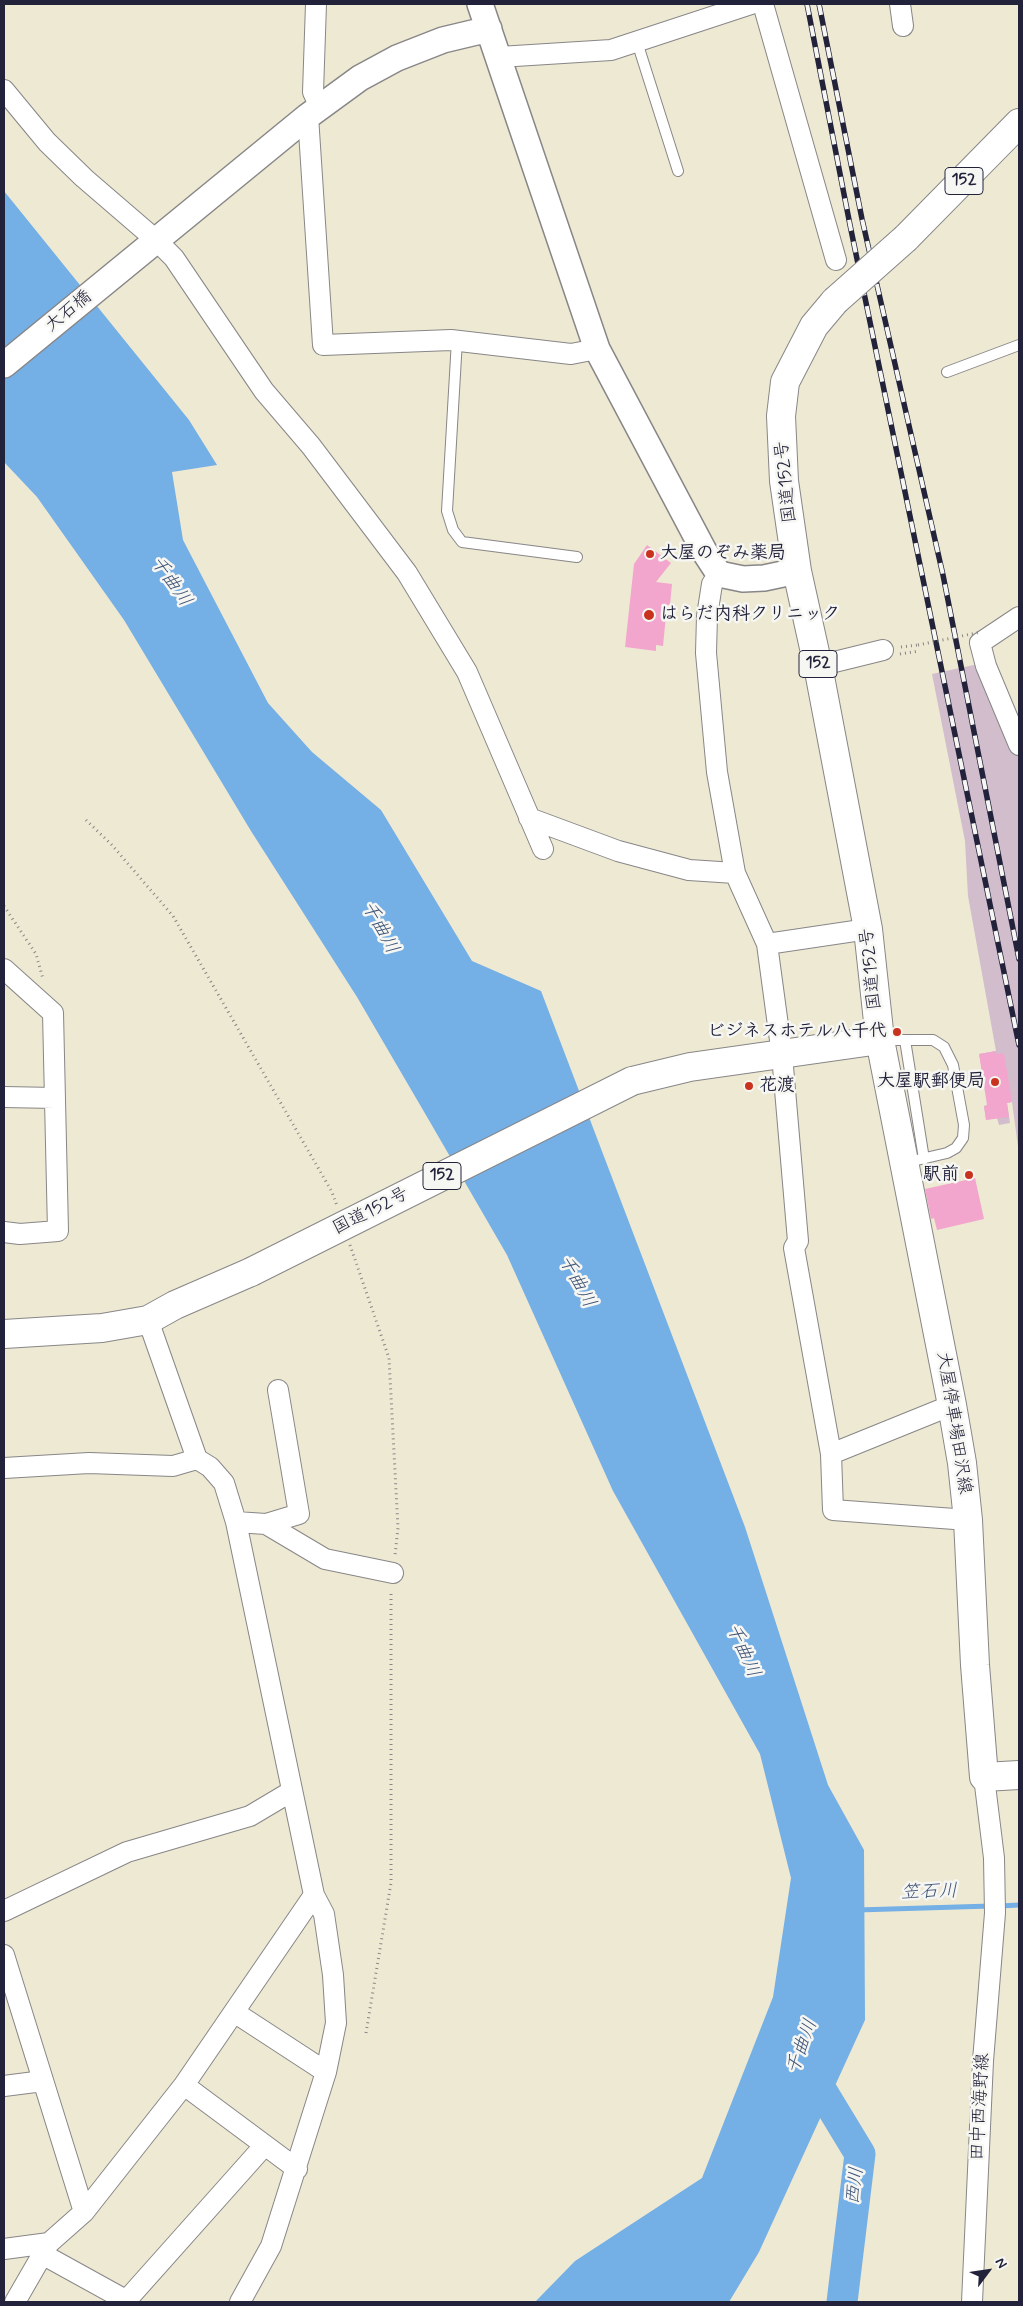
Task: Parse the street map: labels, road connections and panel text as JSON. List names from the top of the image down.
{
  "streets": {
    "main road": ["152", "国道152号", "大屋停車場田沢線"],
    "street": ["大石橋", "田中西海野線"]
  },
  "crossings": [
    ["国道152号", "大屋停車場田沢線"],
    ["大屋停車場田沢線", "田中西海野線"]
  ],
  "water": ["千曲川", "笠石川", "西川"],
  "places": [
    "大屋のぞみ薬局",
    "はらだ内科クリニック",
    "ビジネスホテル八千代",
    "大屋駅郵便局",
    "花渡",
    "駅前"
  ],
  "north": "top right"
}
